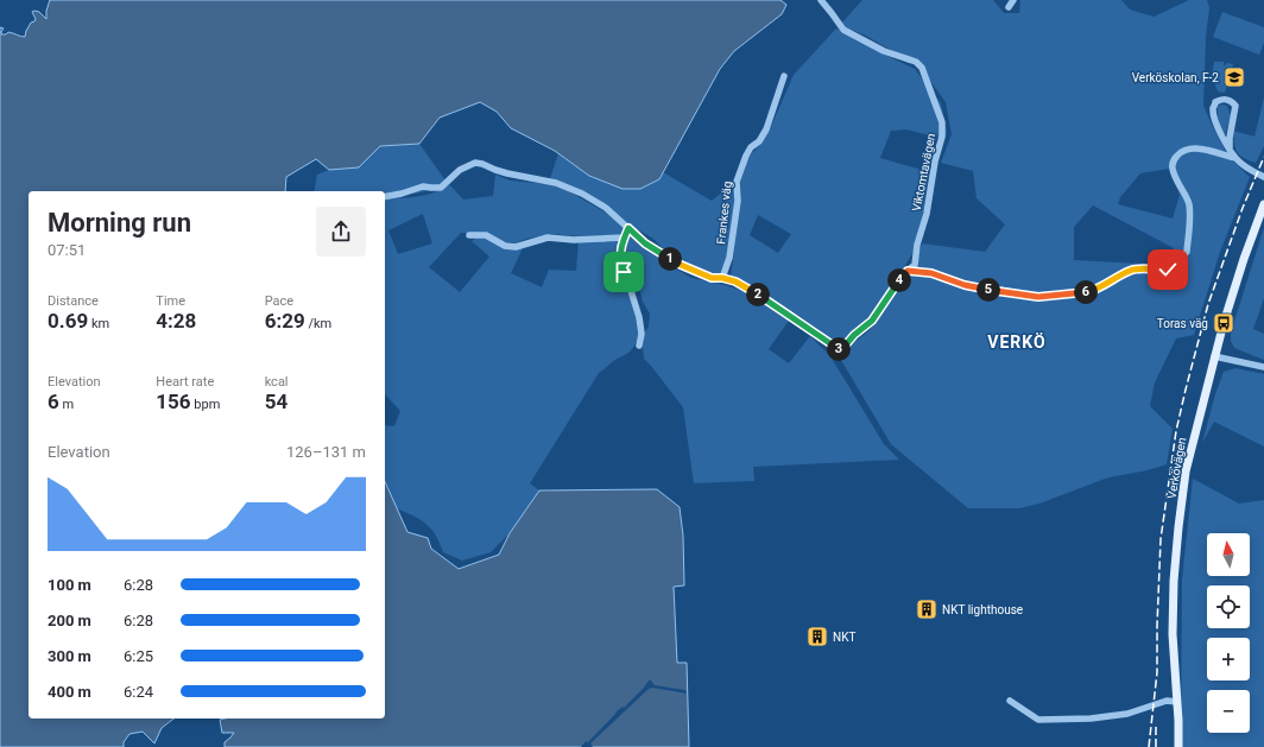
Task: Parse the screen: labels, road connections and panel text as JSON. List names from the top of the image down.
{
  "streets": {
    "main road": ["Verkövägen"],
    "street": ["Viktomtavägen", "Frankes väg"]
  },
  "crossings": [
    ["Viktomtavägen", "Frankes väg"]
  ],
  "districts": ["VERKÖ"],
  "places": {
    "school or university": ["Verköskolan, F-2"],
    "bus stop": ["Toras väg"],
    "building": ["NKT lighthouse", "NKT"]
  },
  "north": "top",
  "page": {
    "heading": ["Morning run", "07:51"],
    "pins": [
      "1",
      "4",
      "5",
      "6",
      "2",
      "3"
    ],
    "stats": [
      ["Distance", "0.69 km"],
      ["Time", "4:28"],
      ["Pace", "6:29 /km"],
      ["Elevation", "6 m"],
      ["Heart rate", "156 bpm"],
      ["kcal", "54"]
    ],
    "chart": ["Elevation", "126–131 m"],
    "map_buttons": ["+", "−"],
    "list": [
      {
        "name": "100 m",
        "note": "6:28"
      },
      {
        "name": "200 m",
        "note": "6:28"
      },
      {
        "name": "300 m",
        "note": "6:25"
      },
      {
        "name": "400 m",
        "note": "6:24"
      }
    ]
  }
}
